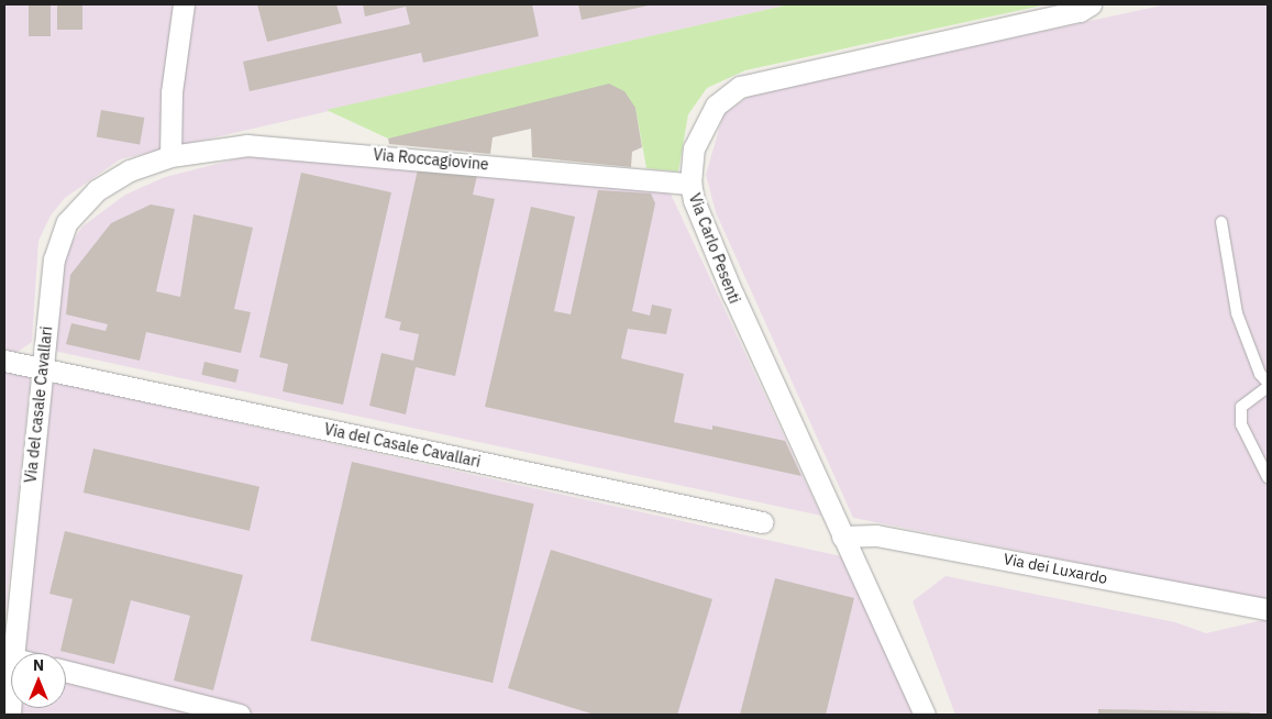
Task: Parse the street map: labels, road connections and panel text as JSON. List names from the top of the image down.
{
  "streets": {
    "street": [
      "Via Roccagiovine",
      "Via Carlo Pesenti",
      "Via del casale Cavallari",
      "Via del Casale Cavallari",
      "Via dei Luxardo"
    ]
  },
  "crossings": [
    ["Via Roccagiovine", "Via Carlo Pesenti"],
    ["Via Roccagiovine", "Via del casale Cavallari"],
    ["Via Carlo Pesenti", "Via dei Luxardo"],
    ["Via del casale Cavallari", "Via del Casale Cavallari"]
  ],
  "north": "top"
}
